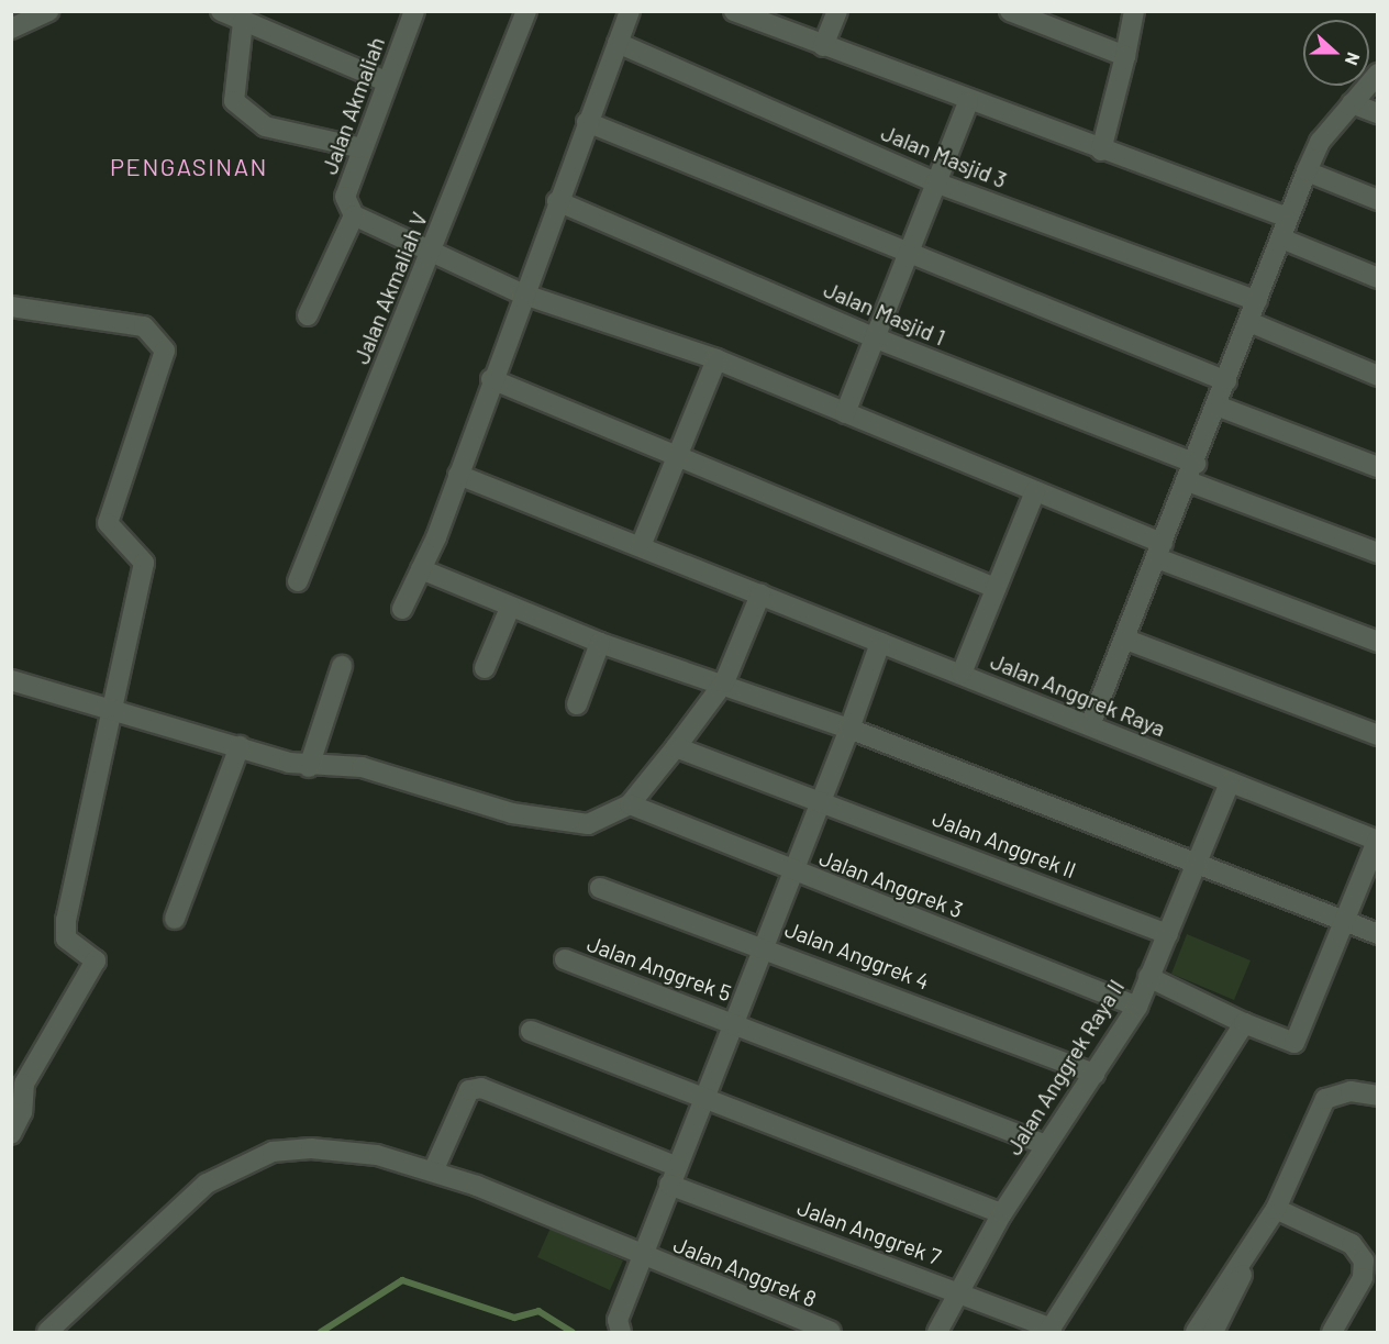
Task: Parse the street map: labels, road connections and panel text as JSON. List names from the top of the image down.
{
  "streets": {
    "street": [
      "Jalan Akmaliah",
      "Jalan Masjid 3",
      "Jalan Akmaliah V",
      "Jalan Masjid 1",
      "Jalan Anggrek Raya",
      "Jalan Anggrek II",
      "Jalan Anggrek 3",
      "Jalan Anggrek 4",
      "Jalan Anggrek 5",
      "Jalan Anggrek Raya II",
      "Jalan Anggrek 7",
      "Jalan Anggrek 8"
    ]
  },
  "crossings": [
    ["Jalan Anggrek Raya", "Jalan Anggrek Raya II"],
    ["Jalan Anggrek II", "Jalan Anggrek Raya II"],
    ["Jalan Anggrek 3", "Jalan Anggrek Raya II"],
    ["Jalan Anggrek 4", "Jalan Anggrek Raya II"],
    ["Jalan Anggrek 5", "Jalan Anggrek Raya II"],
    ["Jalan Anggrek Raya II", "Jalan Anggrek 7"]
  ],
  "districts": ["PENGASINAN"],
  "north": "right"
}
